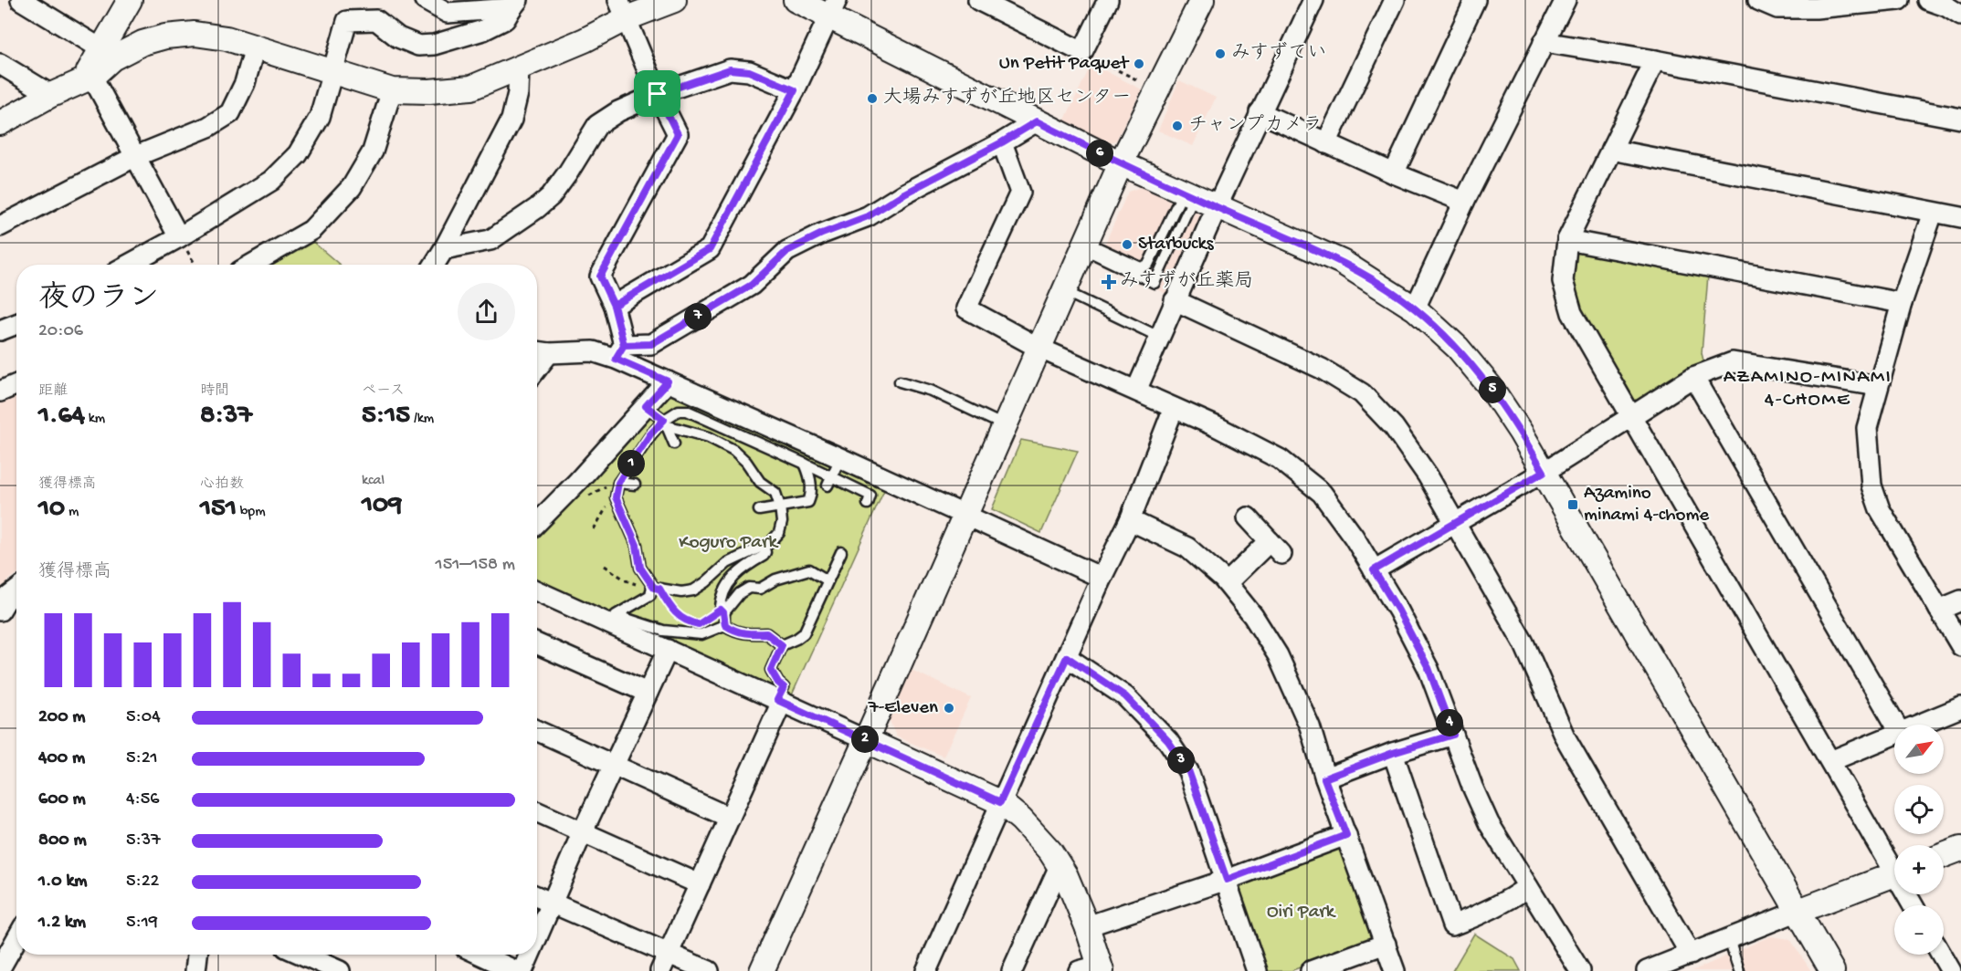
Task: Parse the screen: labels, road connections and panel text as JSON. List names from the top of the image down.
{
  "districts": ["AZAMINO-MINAMI 4-CHOME"],
  "parks": ["Koguro Park", "Oiri Park"],
  "places": {
    "other": [
      "みすずてい",
      "Un Petit Paquet",
      "大場みすずが丘地区センター",
      "チャンプカメラ",
      "Starbucks",
      "7-Eleven"
    ],
    "health": ["みすずが丘薬局"],
    "transit": ["Azamino minami 4-chome"]
  },
  "north": "top right",
  "page": {
    "pins": [
      "6",
      "7",
      "5",
      "1",
      "4",
      "2",
      "3"
    ],
    "heading": ["夜のラン", "20:06"],
    "stats": [
      ["距離", "1.64 km"],
      ["時間", "8:37"],
      ["ペース", "5:15 /km"],
      ["獲得標高", "10 m"],
      ["心拍数", "151 bpm"],
      ["kcal", "109"]
    ],
    "chart": ["獲得標高", "151–158 m"],
    "list": [
      {
        "name": "200 m",
        "note": "5:04"
      },
      {
        "name": "400 m",
        "note": "5:21"
      },
      {
        "name": "600 m",
        "note": "4:56"
      },
      {
        "name": "800 m",
        "note": "5:37"
      },
      {
        "name": "1.0 km",
        "note": "5:22"
      },
      {
        "name": "1.2 km",
        "note": "5:19"
      }
    ],
    "map_buttons": ["+", "−"]
  }
}
